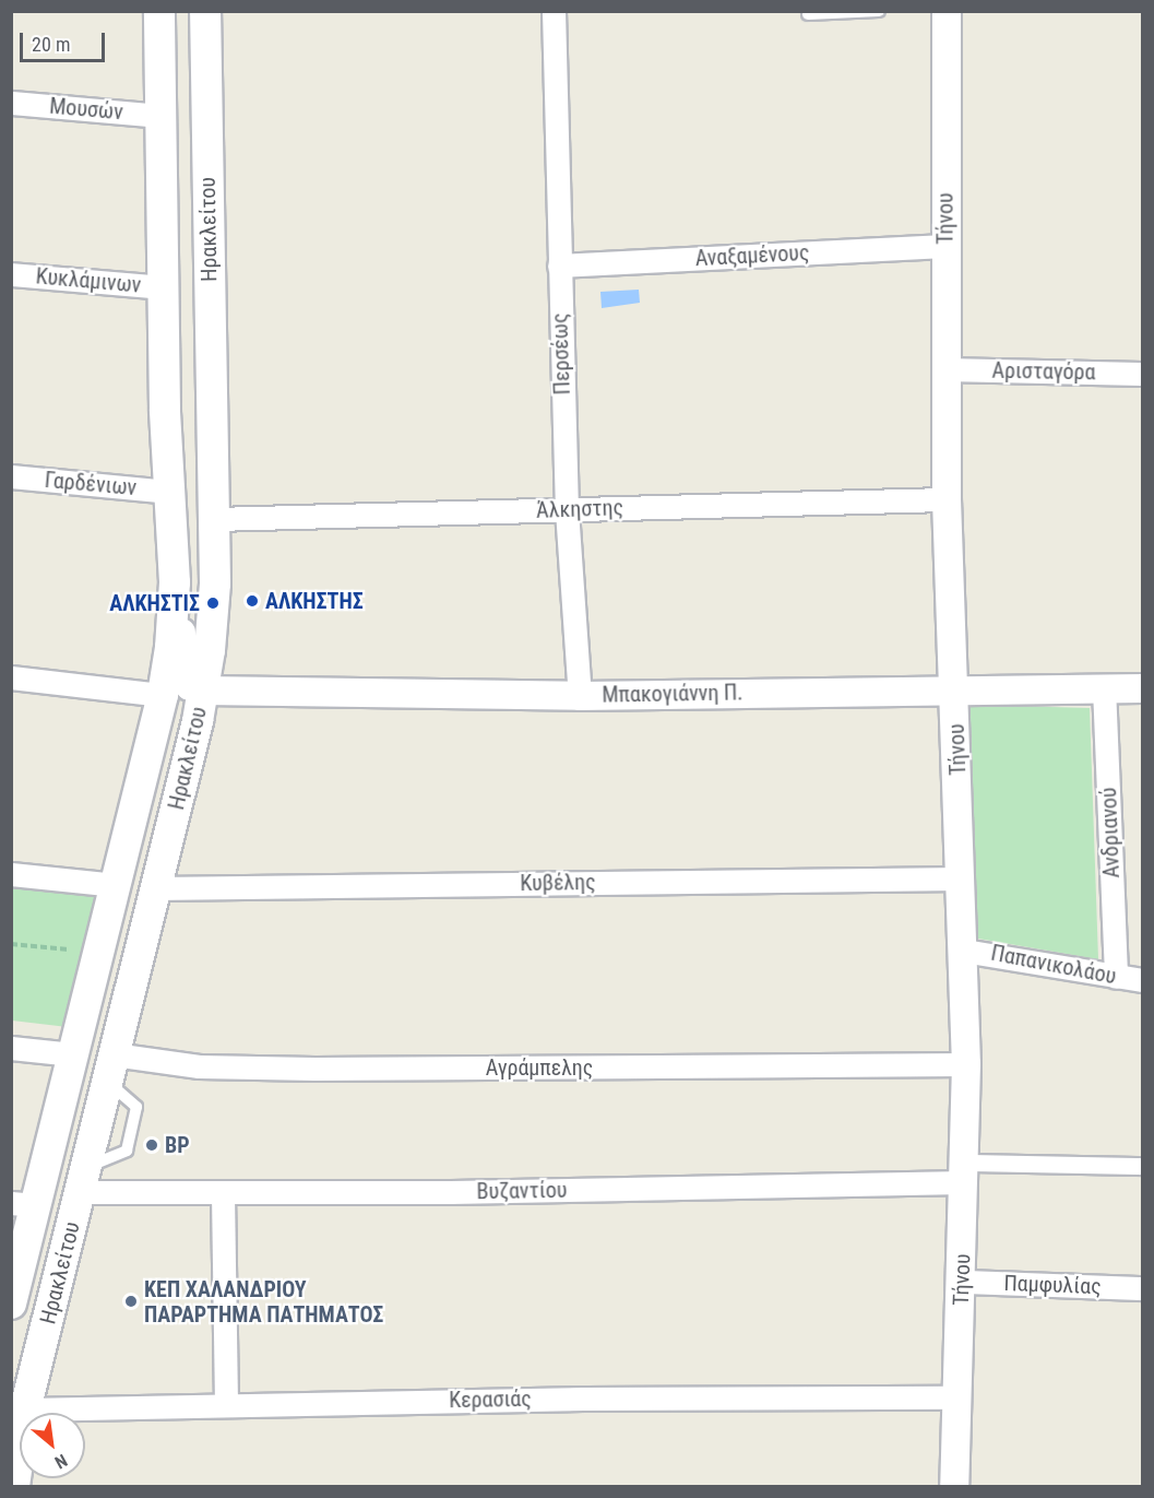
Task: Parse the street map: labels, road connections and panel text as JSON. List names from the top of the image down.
{
  "streets": {
    "main road": ["Ηρακλείτου"],
    "street": [
      "Μουσών",
      "Τήνου",
      "Αναξαμένους",
      "Κυκλάμινων",
      "Περσέως",
      "Αρισταγόρα",
      "Γαρδένιων",
      "Άλκηστης",
      "Μπακογιάννη Π.",
      "Ανδριανού",
      "Κυβέλης",
      "Παπανικολάου",
      "Αγράμπελης",
      "Βυζαντίου",
      "Παμφυλίας",
      "Κερασιάς"
    ]
  },
  "crossings": [
    ["Μουσών", "Ηρακλείτου"],
    ["Τήνου", "Αναξαμένους"],
    ["Τήνου", "Αρισταγόρα"],
    ["Τήνου", "Άλκηστης"],
    ["Τήνου", "Μπακογιάννη Π."],
    ["Τήνου", "Κυβέλης"],
    ["Τήνου", "Παπανικολάου"],
    ["Τήνου", "Αγράμπελης"],
    ["Τήνου", "Βυζαντίου"],
    ["Τήνου", "Παμφυλίας"],
    ["Τήνου", "Κερασιάς"],
    ["Ηρακλείτου", "Κυκλάμινων"],
    ["Ηρακλείτου", "Γαρδένιων"],
    ["Ηρακλείτου", "Άλκηστης"],
    ["Ηρακλείτου", "Μπακογιάννη Π."],
    ["Ηρακλείτου", "Κυβέλης"],
    ["Ηρακλείτου", "Αγράμπελης"],
    ["Ηρακλείτου", "Βυζαντίου"],
    ["Ηρακλείτου", "Κερασιάς"],
    ["Αναξαμένους", "Περσέως"],
    ["Περσέως", "Άλκηστης"],
    ["Περσέως", "Μπακογιάννη Π."],
    ["Μπακογιάννη Π.", "Ανδριανού"],
    ["Ανδριανού", "Παπανικολάου"]
  ],
  "places": [
    "ΑΛΚΗΣΤΗΣ",
    "ΑΛΚΗΣΤΙΣ",
    "BP",
    "ΚΕΠ ΧΑΛΑΝΔΡΙΟΥ ΠΑΡΑΡΤΗΜΑ ΠΑΤΗΜΑΤΟΣ"
  ],
  "scale_bar": "20 m",
  "north": "bottom right"
}
